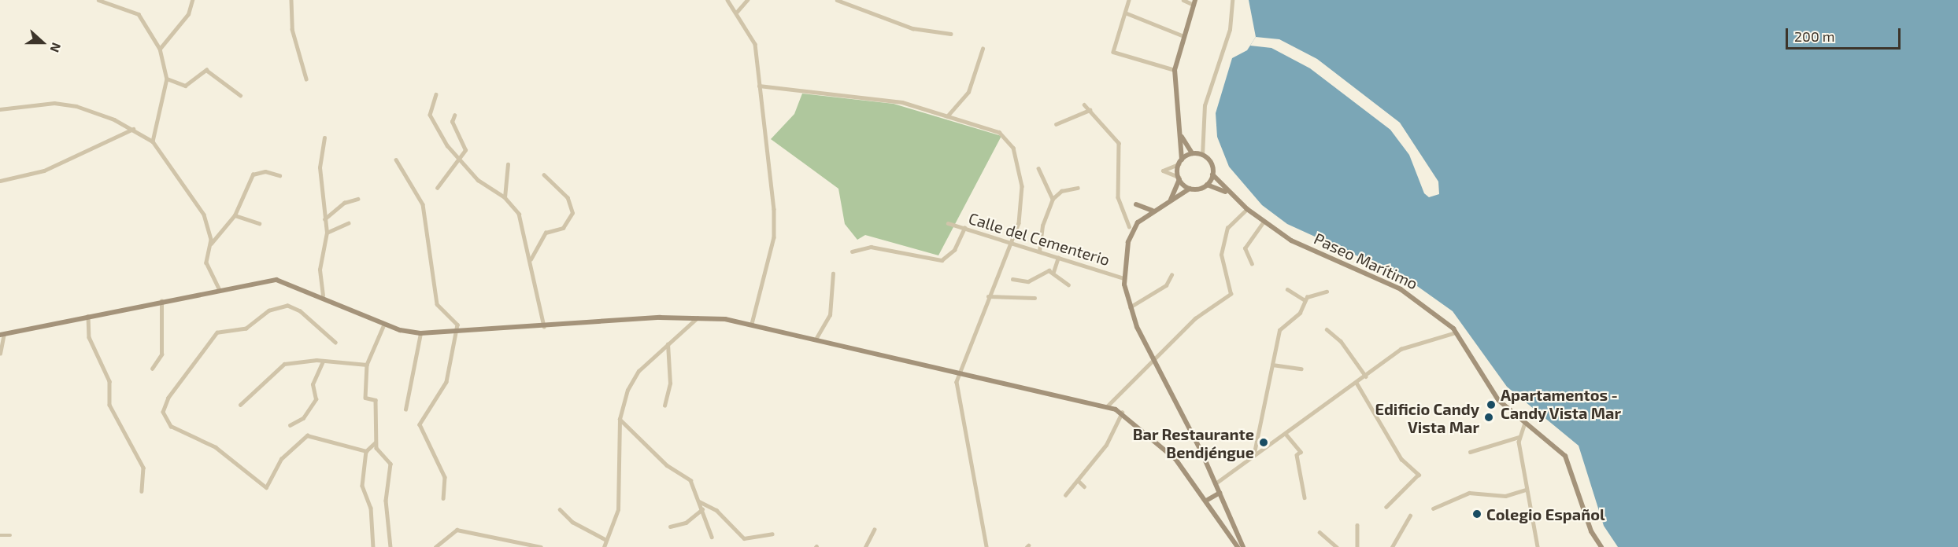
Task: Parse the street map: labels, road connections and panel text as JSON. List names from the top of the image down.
{
  "streets": {
    "main road": ["Paseo Marítimo"],
    "street": ["Calle del Cementerio"]
  },
  "places": [
    "Apartamentos - Candy Vista Mar",
    "Edificio Candy Vista Mar",
    "Bar Restaurante Bendjéngue",
    "Colegio Español"
  ],
  "scale_bar": "200 m",
  "north": "right"
}
